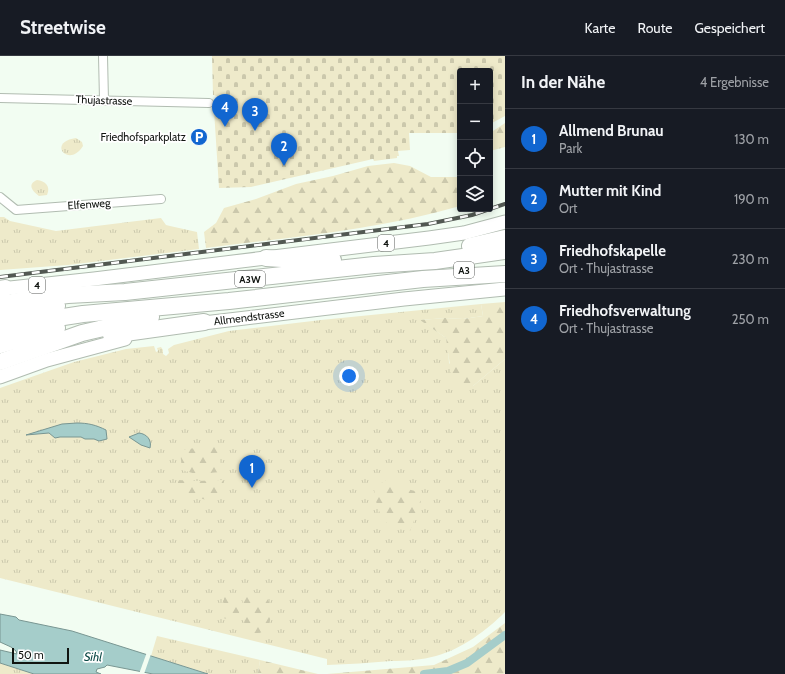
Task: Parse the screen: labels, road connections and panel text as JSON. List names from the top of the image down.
{
  "streets": {
    "highway": ["A3", "A3W"],
    "main road": ["4", "Allmendstrasse"],
    "street": ["Thujastrasse", "Elfenweg"]
  },
  "crossings": [
    ["A3", "A3W"]
  ],
  "water": ["Sihl"],
  "places": {
    "parking": ["Friedhofsparkplatz"]
  },
  "scale_bar": "50 m",
  "page": {
    "header": "Streetwise",
    "nav": ["Karte", "Route", "Gespeichert"],
    "heading": ["In der Nähe", "4 Ergebnisse"],
    "map_buttons": ["+", "−"],
    "pins": [
      "4",
      "3",
      "2",
      "1"
    ],
    "list": [
      {
        "mark": "1",
        "name": "Allmend Brunau",
        "note": "Park",
        "value": "130 m"
      },
      {
        "mark": "2",
        "name": "Mutter mit Kind",
        "note": "Ort",
        "value": "190 m"
      },
      {
        "mark": "3",
        "name": "Friedhofskapelle",
        "note": "Ort · Thujastrasse",
        "value": "230 m"
      },
      {
        "mark": "4",
        "name": "Friedhofsverwaltung",
        "note": "Ort · Thujastrasse",
        "value": "250 m"
      }
    ],
    "scale": "50 m"
  }
}
